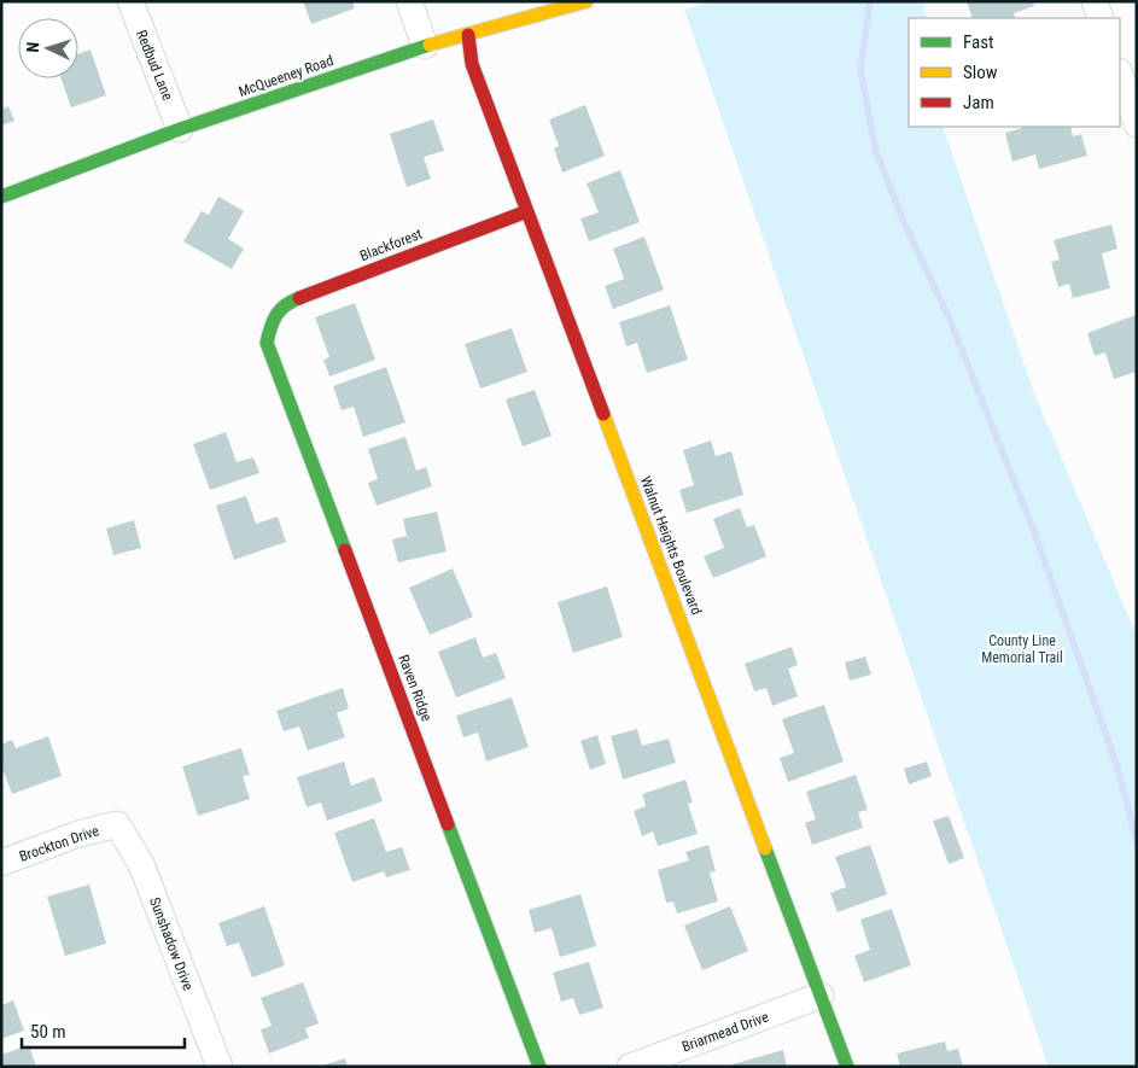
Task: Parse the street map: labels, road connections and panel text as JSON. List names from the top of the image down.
{
  "streets": {
    "street": [
      "Redbud Lane",
      "McQueeney Road",
      "Blackforest",
      "Walnut Heights Boulevard",
      "Raven Ridge",
      "Brockton Drive",
      "Sunshadow Drive",
      "Briarmead Drive"
    ]
  },
  "crossings": [
    ["Redbud Lane", "McQueeney Road"],
    ["McQueeney Road", "Walnut Heights Boulevard"],
    ["Blackforest", "Walnut Heights Boulevard"],
    ["Blackforest", "Raven Ridge"],
    ["Walnut Heights Boulevard", "Briarmead Drive"],
    ["Brockton Drive", "Sunshadow Drive"]
  ],
  "parks": ["County Line Memorial Trail"],
  "legend": ["Fast", "Slow", "Jam"],
  "scale_bar": "50 m",
  "north": "left"
}
